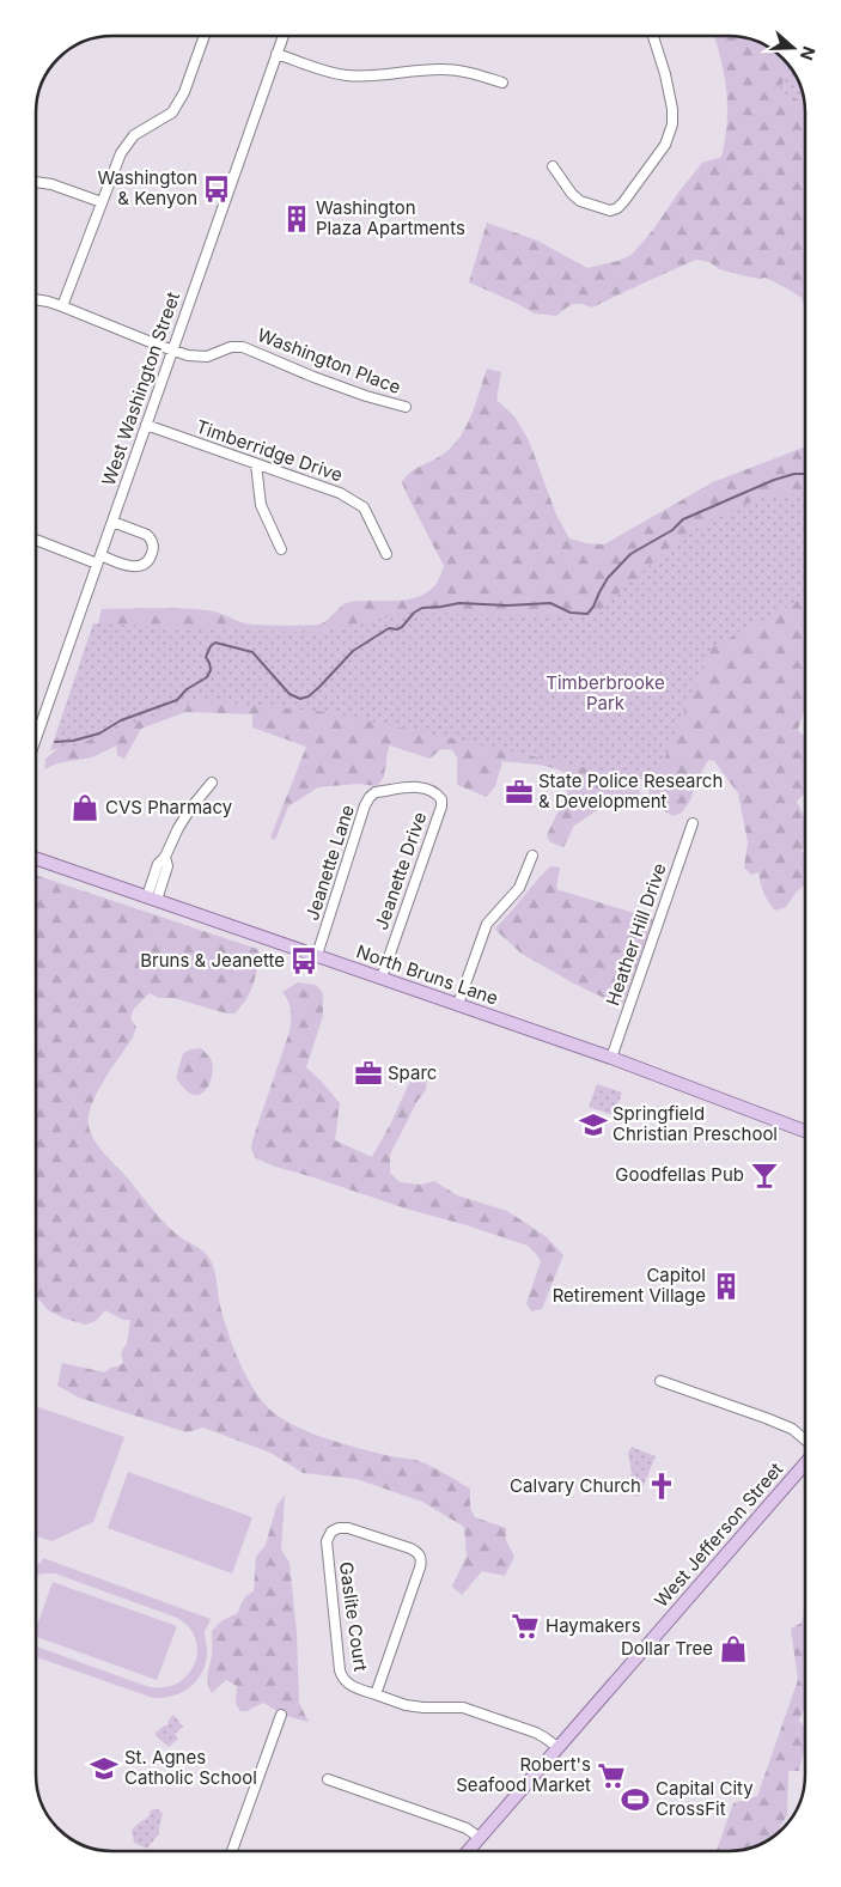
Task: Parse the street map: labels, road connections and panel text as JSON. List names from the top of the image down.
{
  "streets": {
    "main road": ["North Bruns Lane", "West Jefferson Street"],
    "street": [
      "Washington Place",
      "West Washington Street",
      "Timberridge Drive",
      "Jeanette Lane",
      "Jeanette Drive",
      "Heather Hill Drive",
      "Gaslite Court"
    ]
  },
  "crossings": [
    ["Washington Place", "West Washington Street"],
    ["West Washington Street", "Timberridge Drive"],
    ["Jeanette Lane", "Jeanette Drive"],
    ["Jeanette Lane", "North Bruns Lane"],
    ["Jeanette Drive", "North Bruns Lane"],
    ["Heather Hill Drive", "North Bruns Lane"]
  ],
  "parks": ["Timberbrooke Park"],
  "places": {
    "bus stop": ["Washington & Kenyon", "Bruns & Jeanette"],
    "building": ["Washington Plaza Apartments", "Capitol Retirement Village"],
    "office": ["State Police Research & Development", "Sparc"],
    "shop": ["CVS Pharmacy", "Dollar Tree"],
    "school or university": ["Springfield Christian Preschool", "St. Agnes Catholic School"],
    "bar": ["Goodfellas Pub"],
    "church": ["Calvary Church"],
    "supermarket": ["Haymakers", "Robert's Seafood Market"],
    "sports": ["Capital City CrossFit"]
  },
  "north": "right"
}
